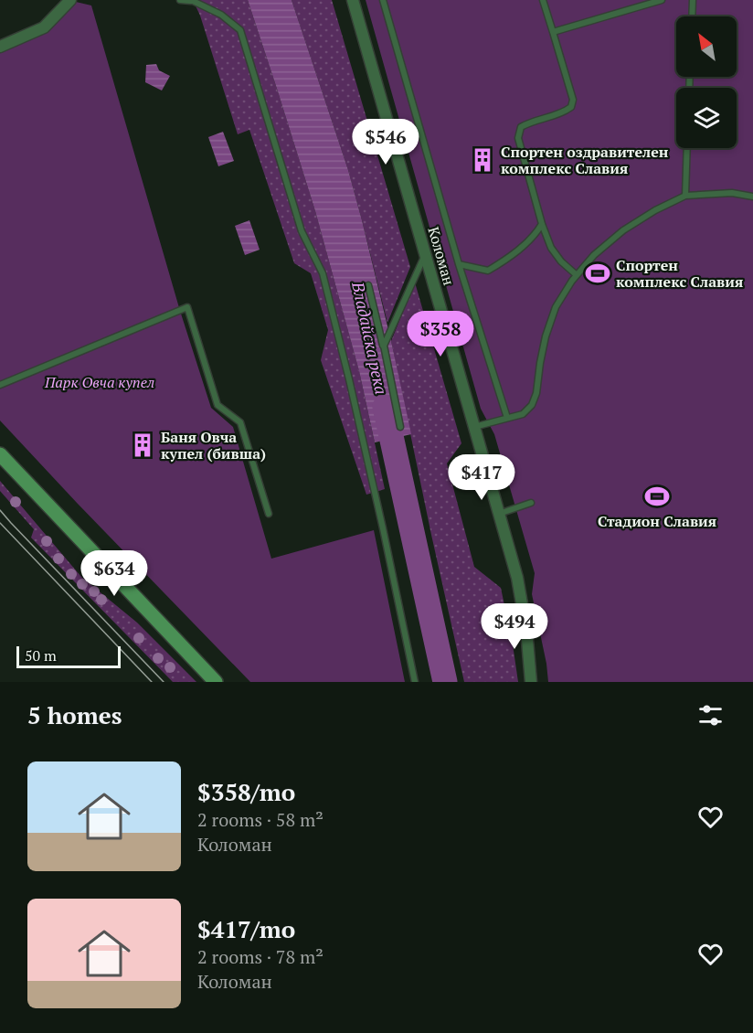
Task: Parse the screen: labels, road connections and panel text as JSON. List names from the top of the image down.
{
  "streets": {
    "street": ["Коломан"]
  },
  "water": ["Владайска река"],
  "parks": ["Парк Овча купел"],
  "places": {
    "building": ["Спортен оздравителен комплекс Славия", "Баня Овча купел (бивша)"],
    "sports": ["Спортен комплекс Славия", "Стадион Славия"]
  },
  "scale_bar": "50 m",
  "north": "top left",
  "page": {
    "price": [
      "$546",
      "$358",
      "$417",
      "$634",
      "$494"
    ],
    "scale": "50 m",
    "heading": "5 homes",
    "list": [
      {
        "name": "$358/mo",
        "note": "2 rooms · 58 m² · Коломан"
      },
      {
        "name": "$417/mo",
        "note": "2 rooms · 78 m² · Коломан"
      }
    ]
  }
}
